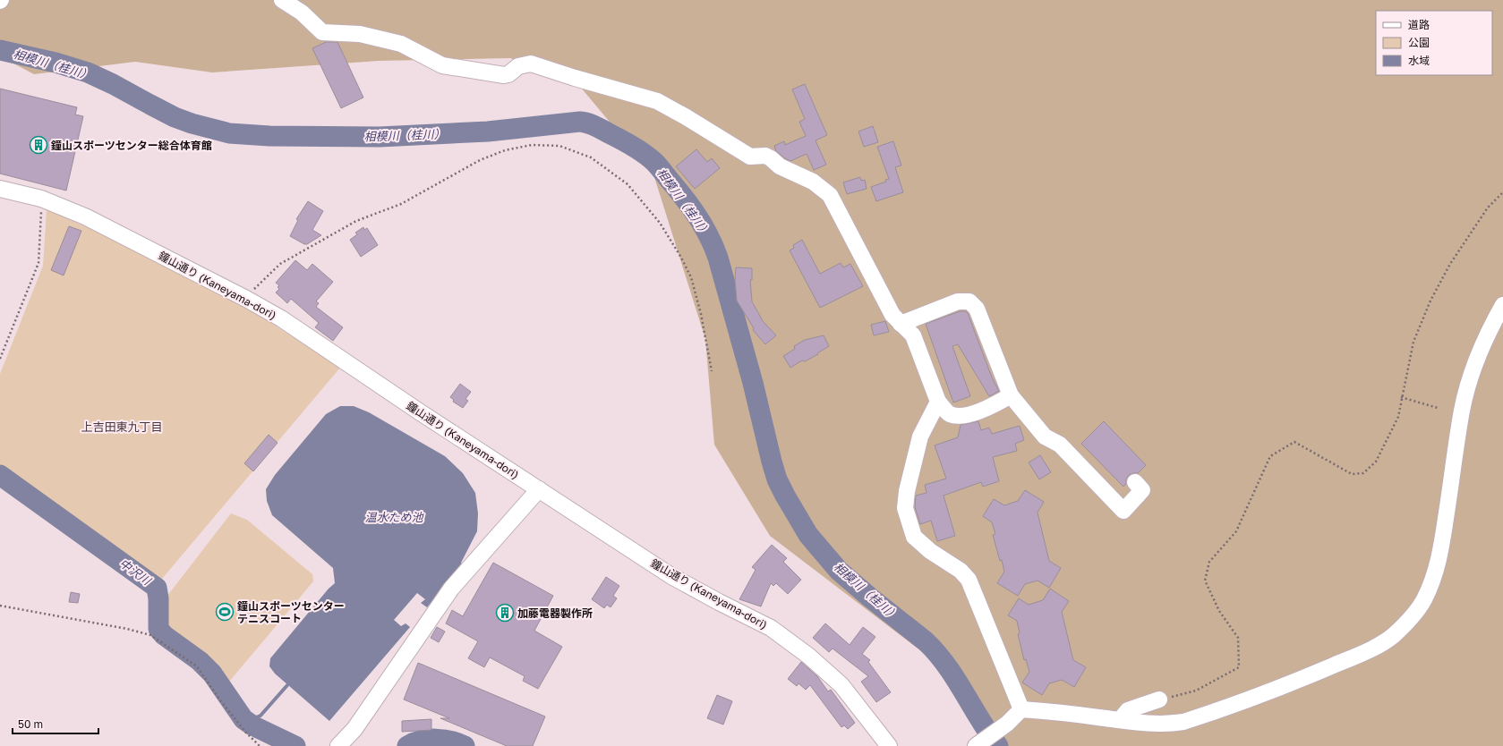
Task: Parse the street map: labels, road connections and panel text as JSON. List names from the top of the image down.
{
  "streets": {
    "street": ["鐘山通り (Kaneyama-dori)"]
  },
  "districts": ["上吉田東九丁目"],
  "water": ["相模川（桂川）", "温水ため池", "中沢川"],
  "places": {
    "building": ["鐘山スポーツセンター総合体育館", "加藤電器製作所"],
    "sports": ["鐘山スポーツセンター テニスコート"]
  },
  "legend": ["道路", "公園", "水域"],
  "scale_bar": "50 m"
}
